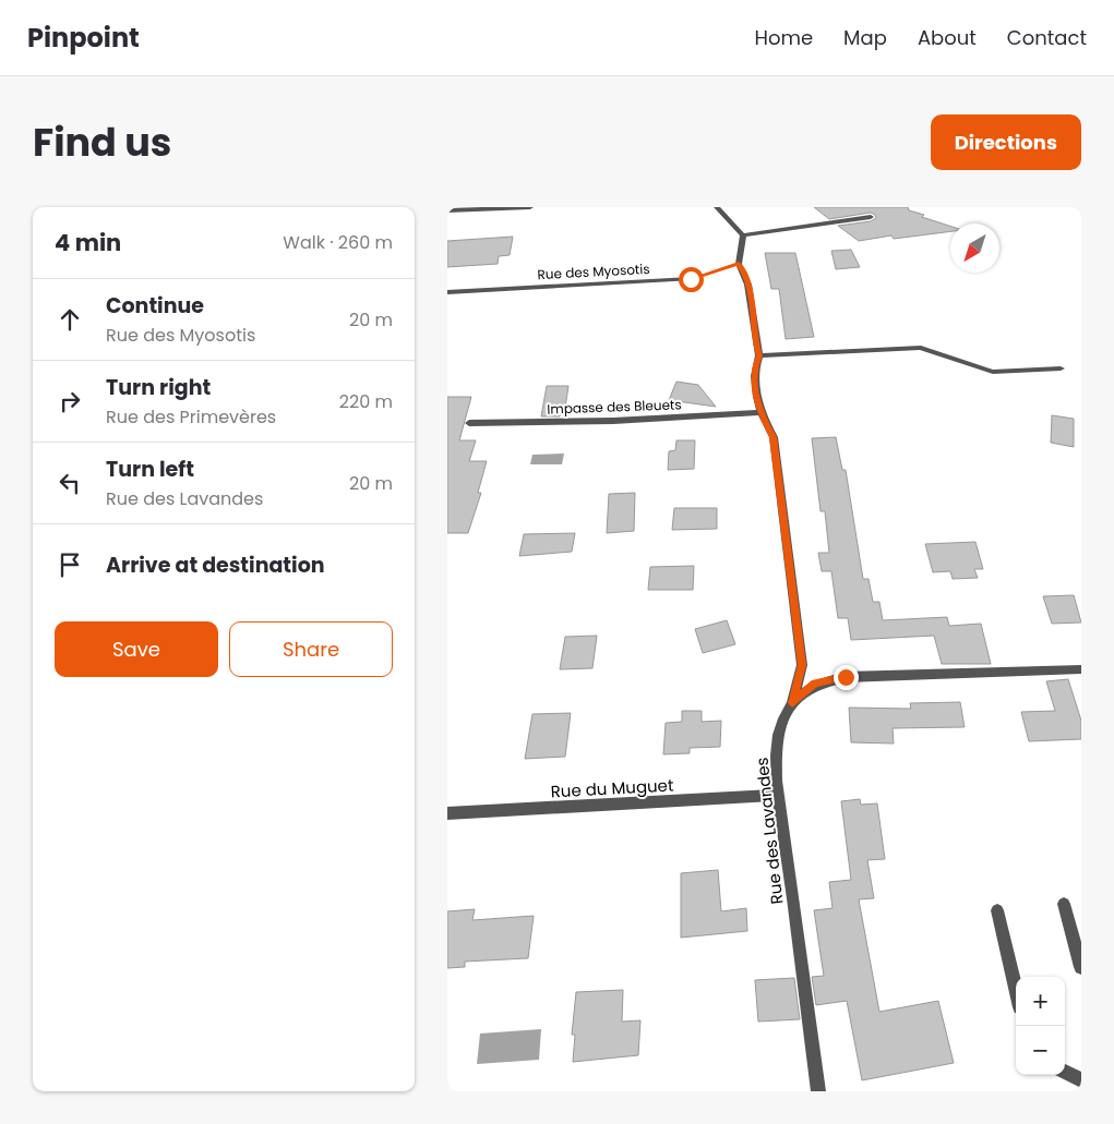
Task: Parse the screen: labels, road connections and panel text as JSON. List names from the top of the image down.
{
  "streets": {
    "street": [
      "Rue des Myosotis",
      "Impasse des Bleuets",
      "Rue du Muguet",
      "Rue des Lavandes"
    ]
  },
  "crossings": [
    ["Rue du Muguet", "Rue des Lavandes"]
  ],
  "north": "bottom left",
  "page": {
    "header": "Pinpoint",
    "nav": [
      "Home",
      "Map",
      "About",
      "Contact"
    ],
    "title": "Find us",
    "buttons": [
      "Directions",
      ["Save", "Share"]
    ],
    "heading": ["4 min", "Walk · 260 m"],
    "list": [
      ["Continue", "Rue des Myosotis", "20 m"],
      ["Turn right", "Rue des Primevères", "220 m"],
      ["Turn left", "Rue des Lavandes", "20 m"],
      "Arrive at destination"
    ],
    "map_buttons": ["+", "−"]
  }
}
